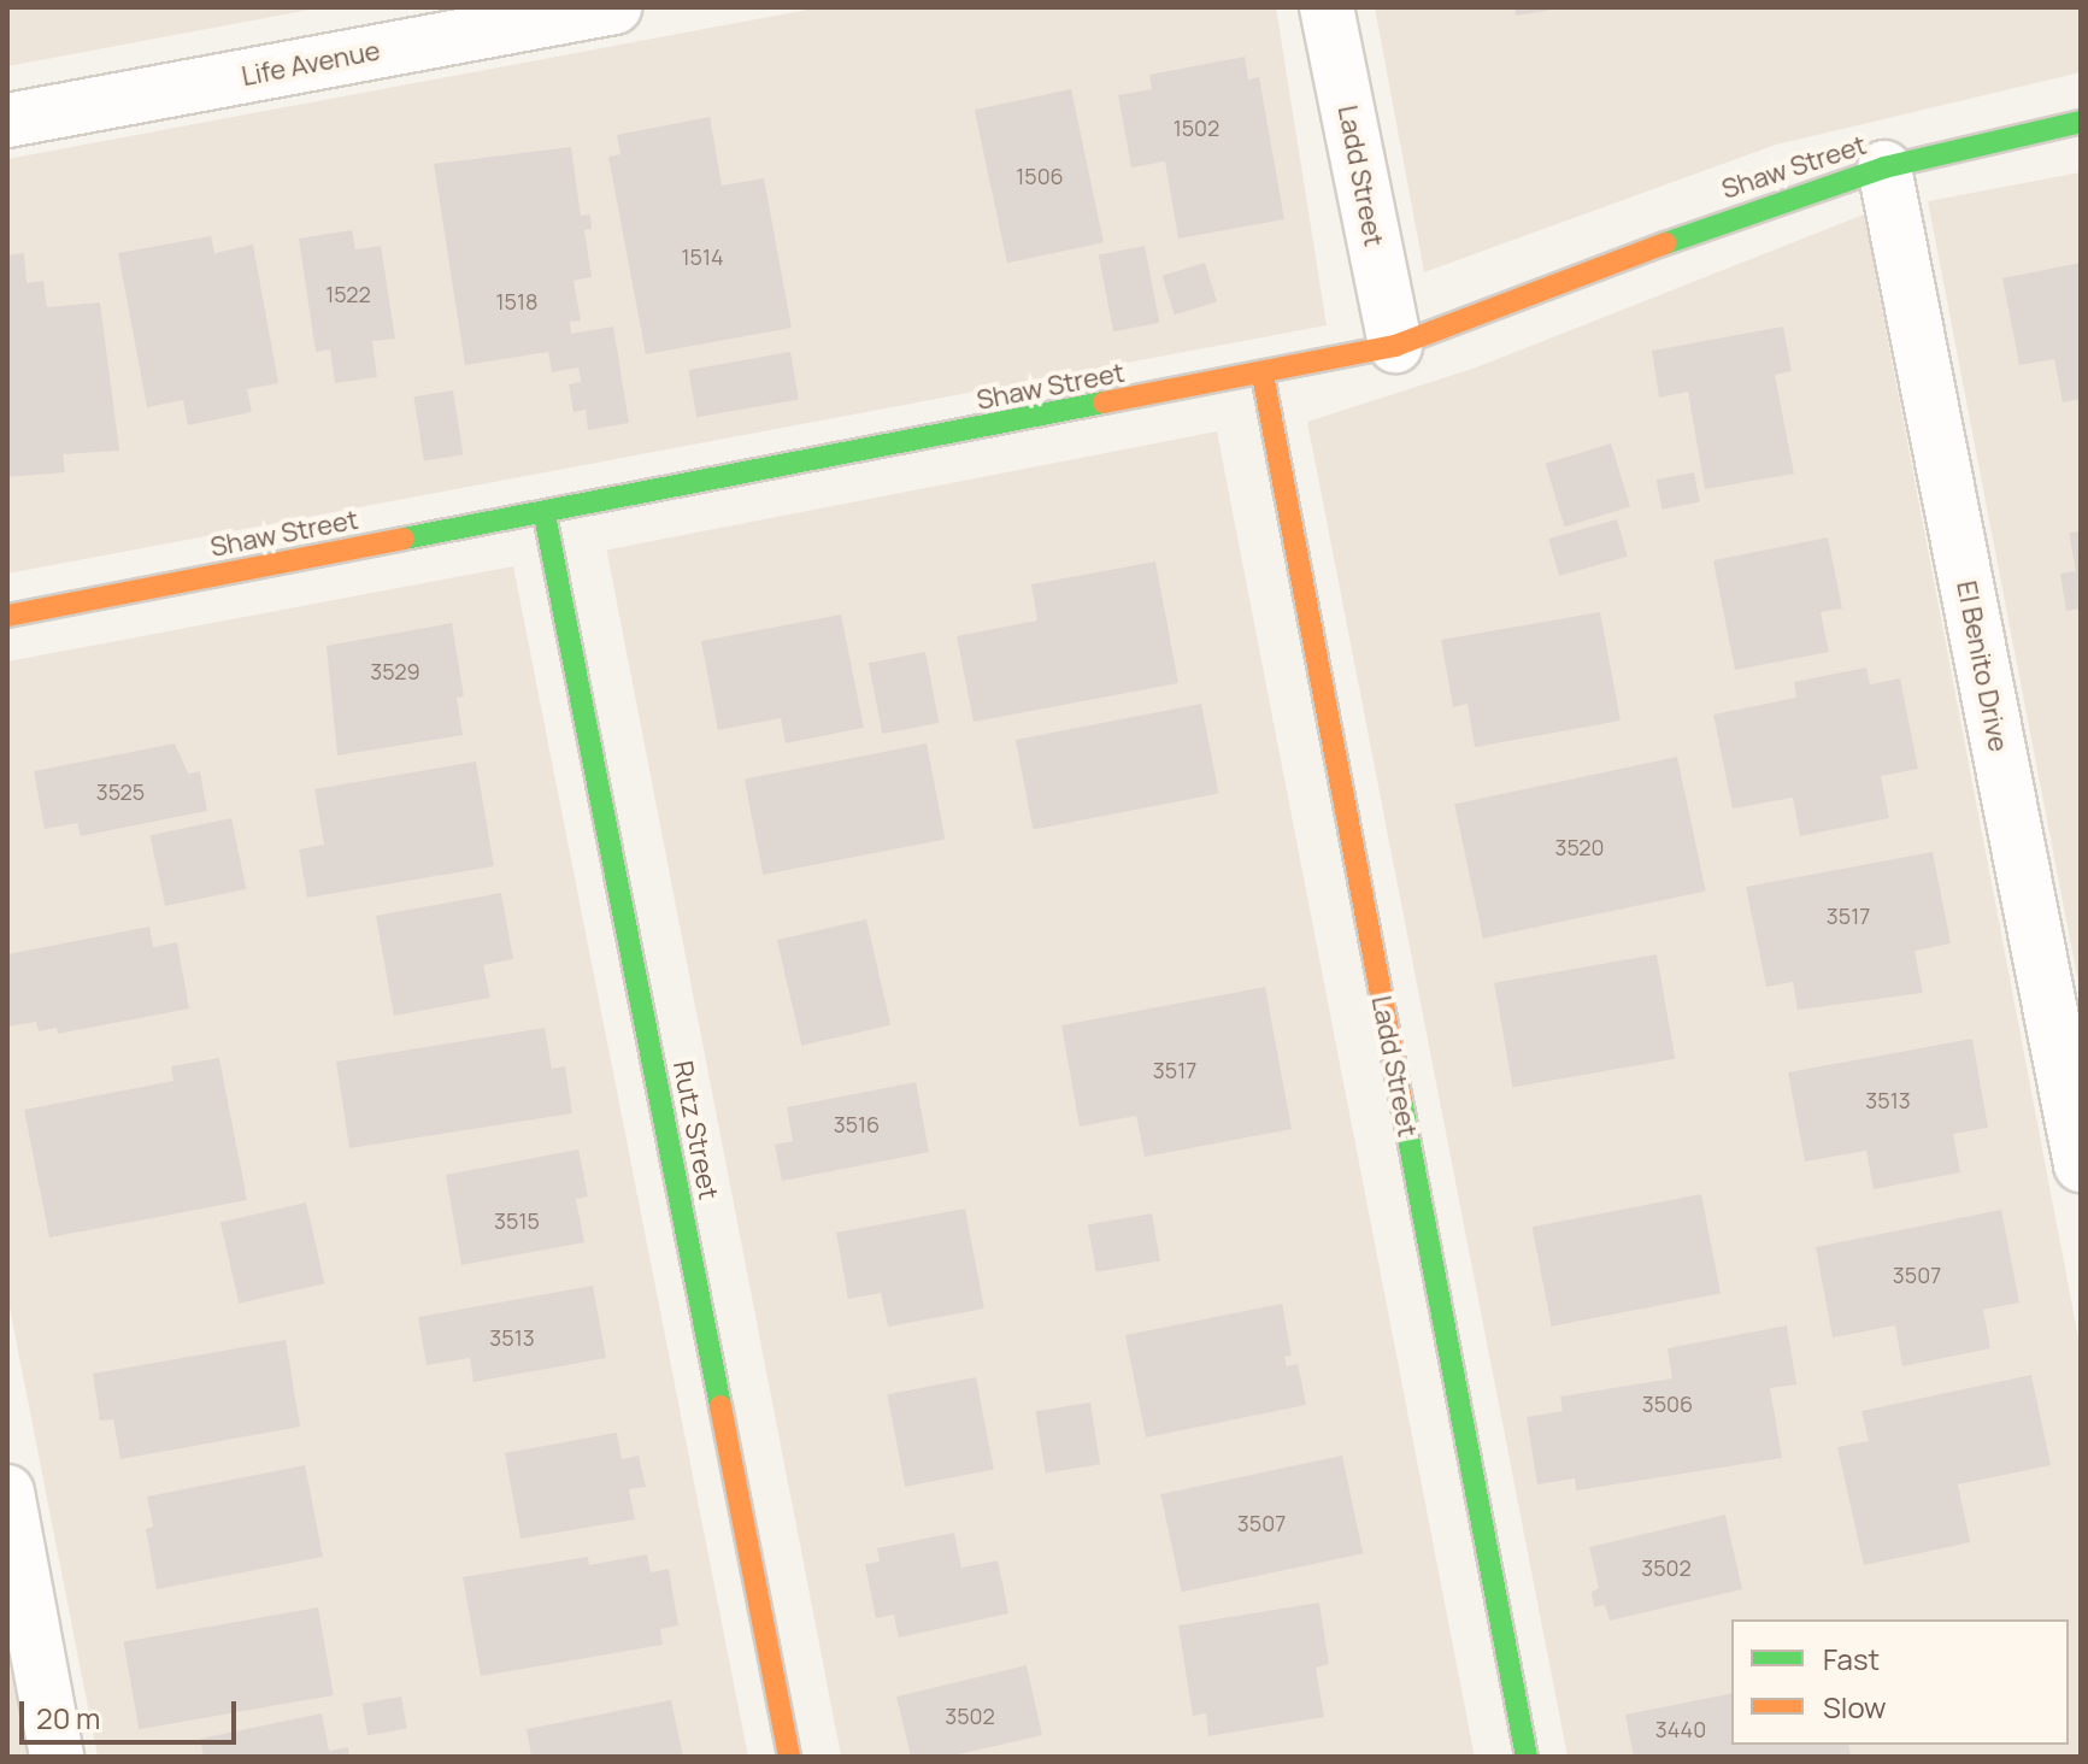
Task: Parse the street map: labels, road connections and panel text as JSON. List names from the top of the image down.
{
  "streets": {
    "street": [
      "Life Avenue",
      "Shaw Street",
      "Ladd Street",
      "El Benito Drive",
      "Rutz Street"
    ]
  },
  "crossings": [
    ["Shaw Street", "Ladd Street"],
    ["Shaw Street", "El Benito Drive"],
    ["Shaw Street", "Rutz Street"]
  ],
  "house_numbers": [
    "1502",
    "1506",
    "1514",
    "1522",
    "1518",
    "3529",
    "3525",
    "3520",
    "3517",
    "3517",
    "3513",
    "3516",
    "3515",
    "3507",
    "3513",
    "3506",
    "3507",
    "3502",
    "3502",
    "3440"
  ],
  "legend": ["Fast", "Slow"],
  "scale_bar": "20 m"
}
